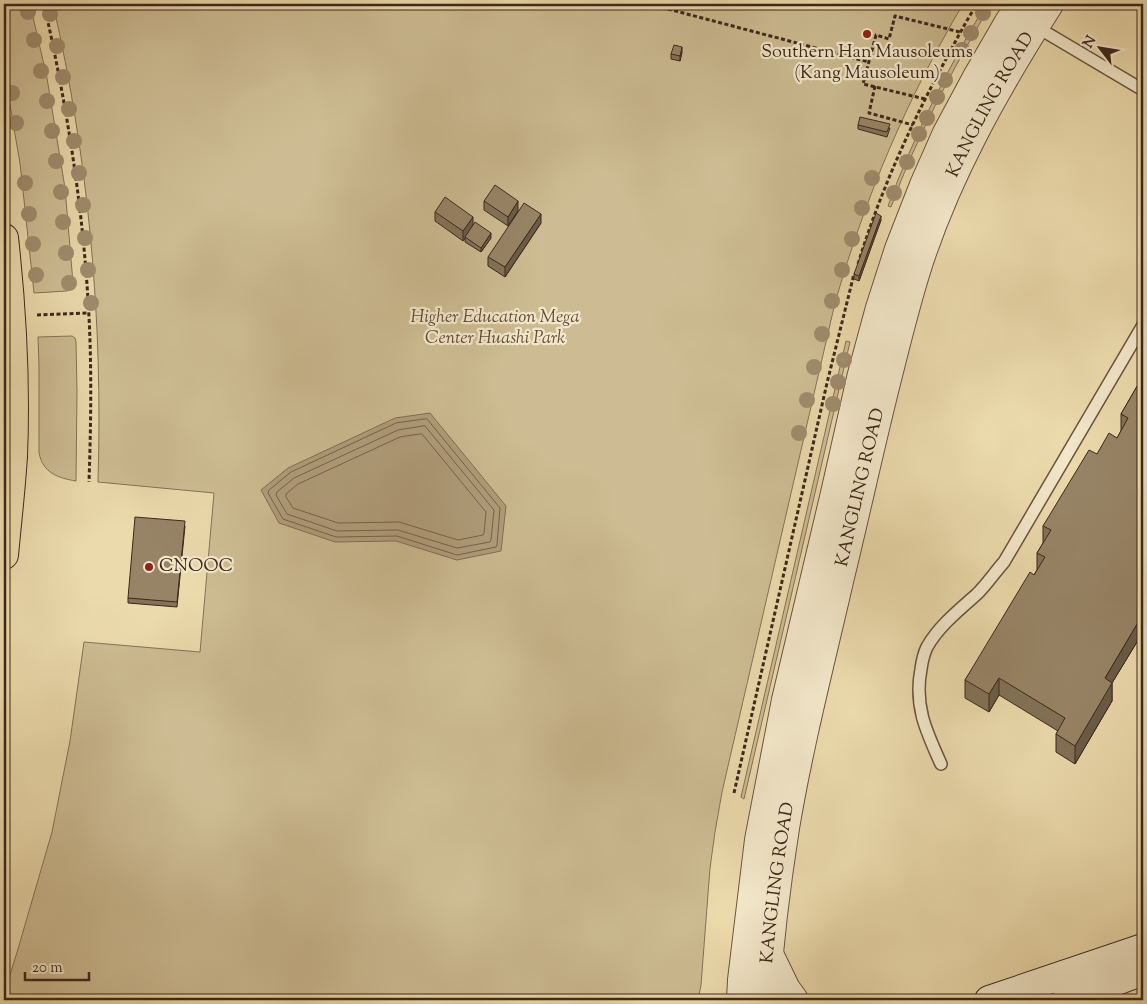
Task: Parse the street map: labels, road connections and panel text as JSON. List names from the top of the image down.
{
  "streets": {
    "street": ["KANGLING ROAD"]
  },
  "parks": ["Higher Education Mega Center Huashi Park"],
  "places": ["Southern Han Mausoleums (Kang Mausoleum)", "CNOOC"],
  "scale_bar": "20 m",
  "north": "top left"
}
